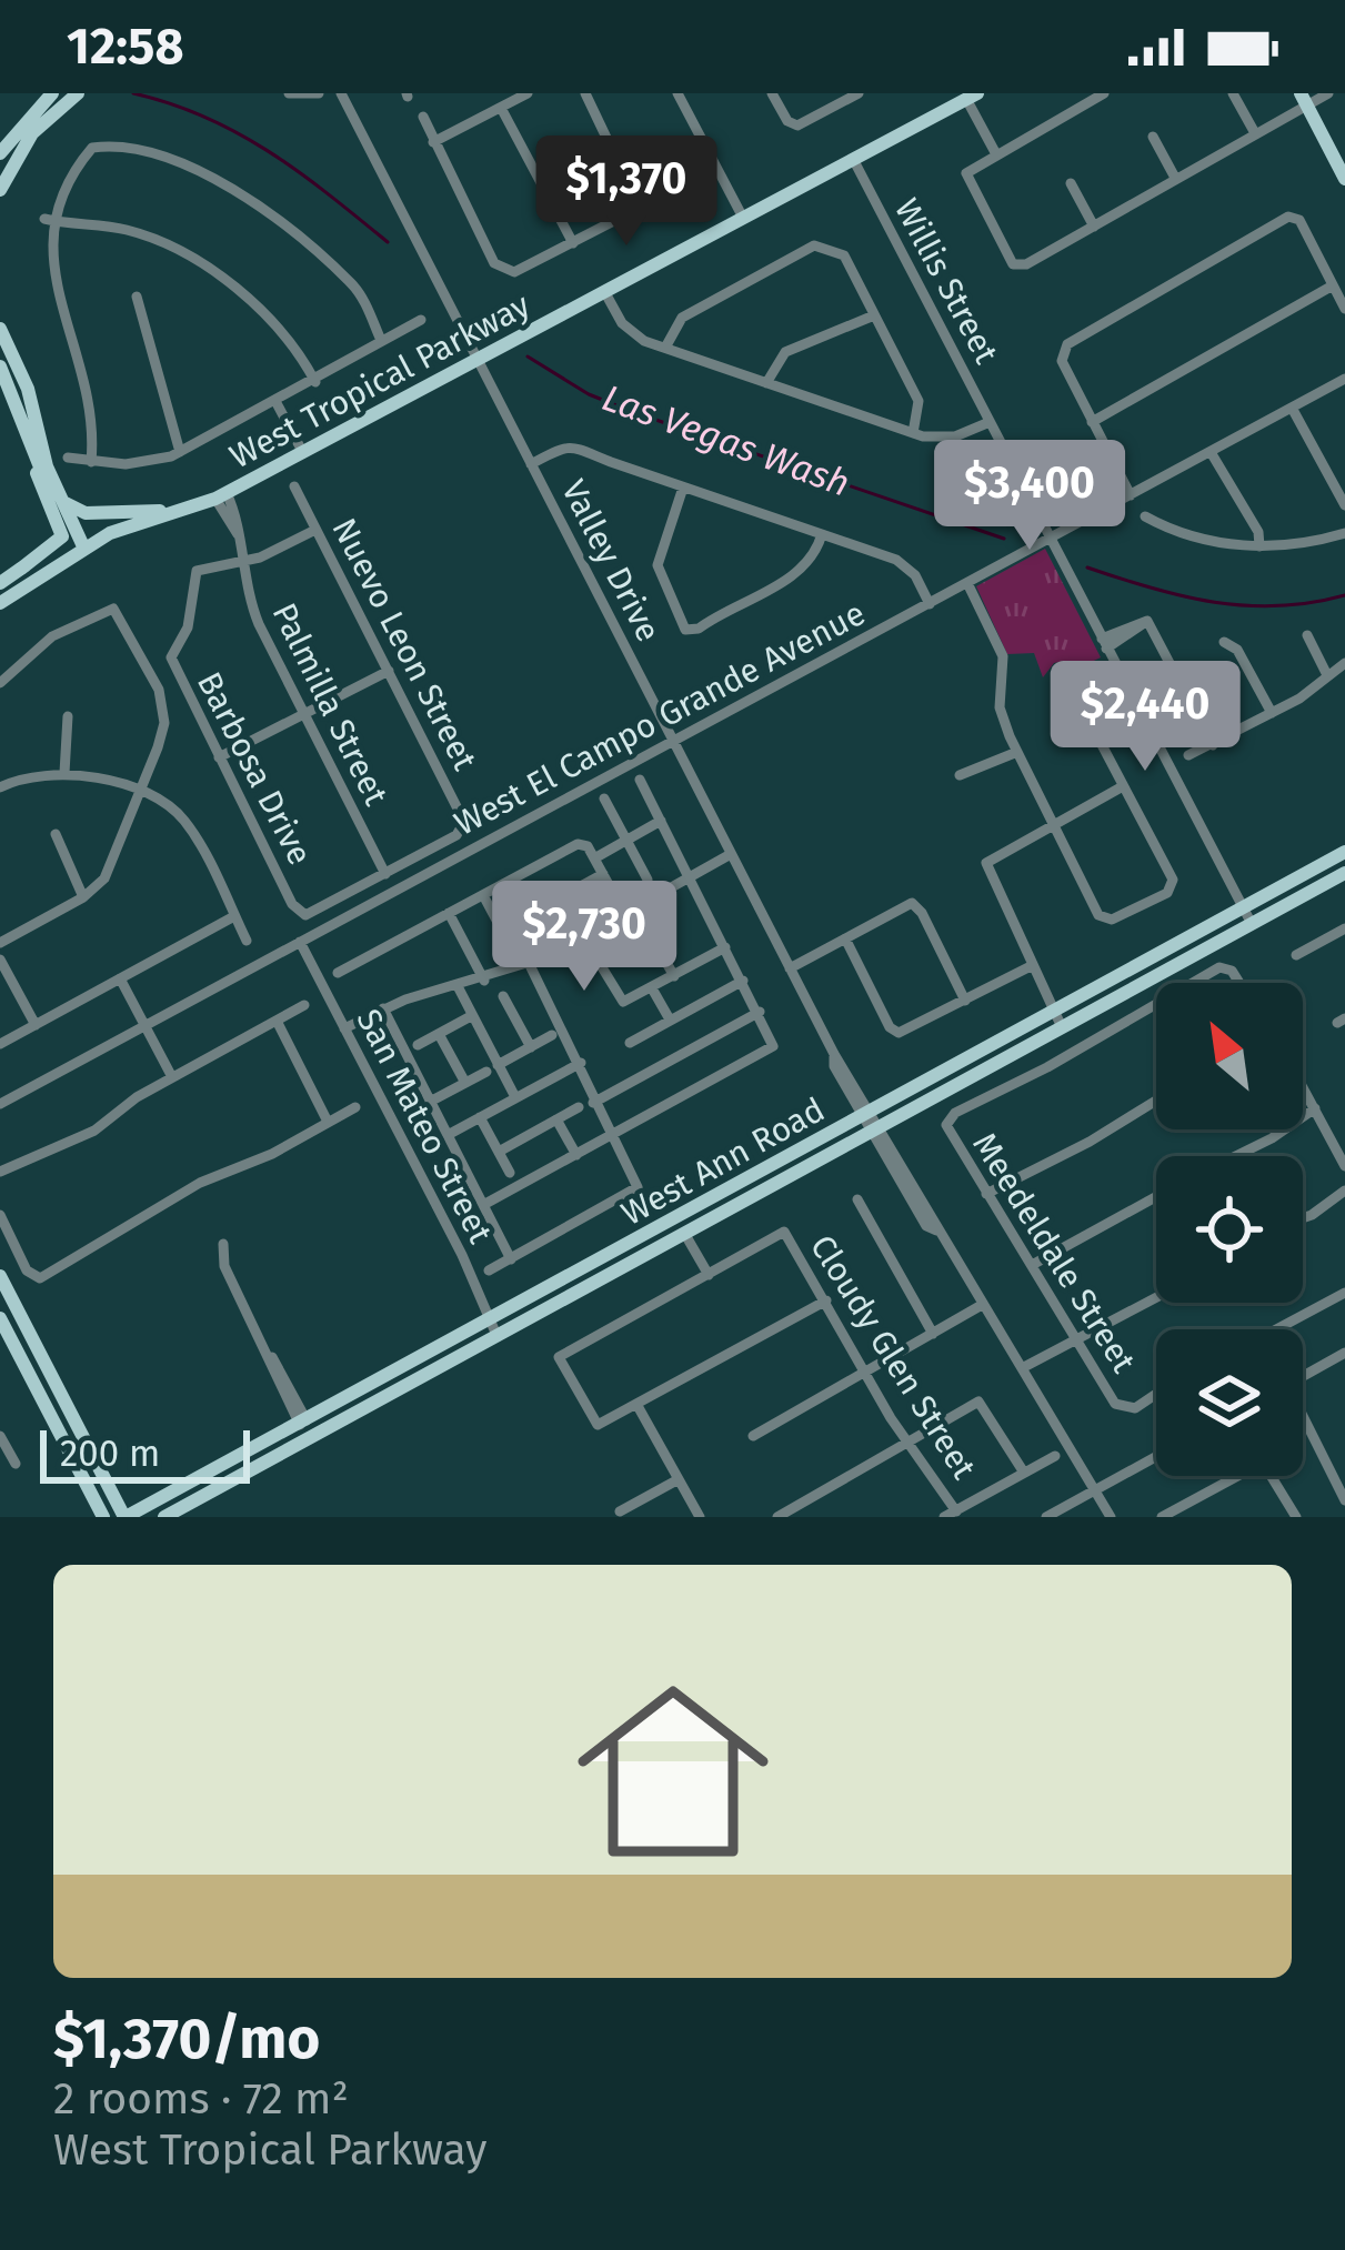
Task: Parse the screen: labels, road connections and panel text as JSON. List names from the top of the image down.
{
  "streets": {
    "main road": ["West Tropical Parkway", "West Ann Road"],
    "street": [
      "Willis Street",
      "Valley Drive",
      "Nuevo Leon Street",
      "Palmilla Street",
      "West El Campo Grande Avenue",
      "Barbosa Drive",
      "San Mateo Street",
      "Meedeldale Street",
      "Cloudy Glen Street"
    ]
  },
  "crossings": [
    ["Willis Street", "West Tropical Parkway"],
    ["Willis Street", "West El Campo Grande Avenue"],
    ["Willis Street", "West Ann Road"],
    ["West Tropical Parkway", "Valley Drive"],
    ["West Tropical Parkway", "Palmilla Street"],
    ["Valley Drive", "West El Campo Grande Avenue"],
    ["Valley Drive", "West Ann Road"],
    ["Nuevo Leon Street", "Palmilla Street"],
    ["Nuevo Leon Street", "Barbosa Drive"],
    ["Palmilla Street", "West El Campo Grande Avenue"],
    ["Palmilla Street", "Barbosa Drive"],
    ["West El Campo Grande Avenue", "San Mateo Street"],
    ["San Mateo Street", "West Ann Road"]
  ],
  "water": ["Las Vegas Wash"],
  "scale_bar": "200 m",
  "north": "top left",
  "page": {
    "status": "12:58",
    "price": [
      "$1,370",
      "$3,400",
      "$2,440",
      "$2,730"
    ],
    "scale": "200 m",
    "list": [
      {
        "name": "$1,370/mo",
        "note": "2 rooms · 72 m² · West Tropical Parkway"
      }
    ]
  }
}
